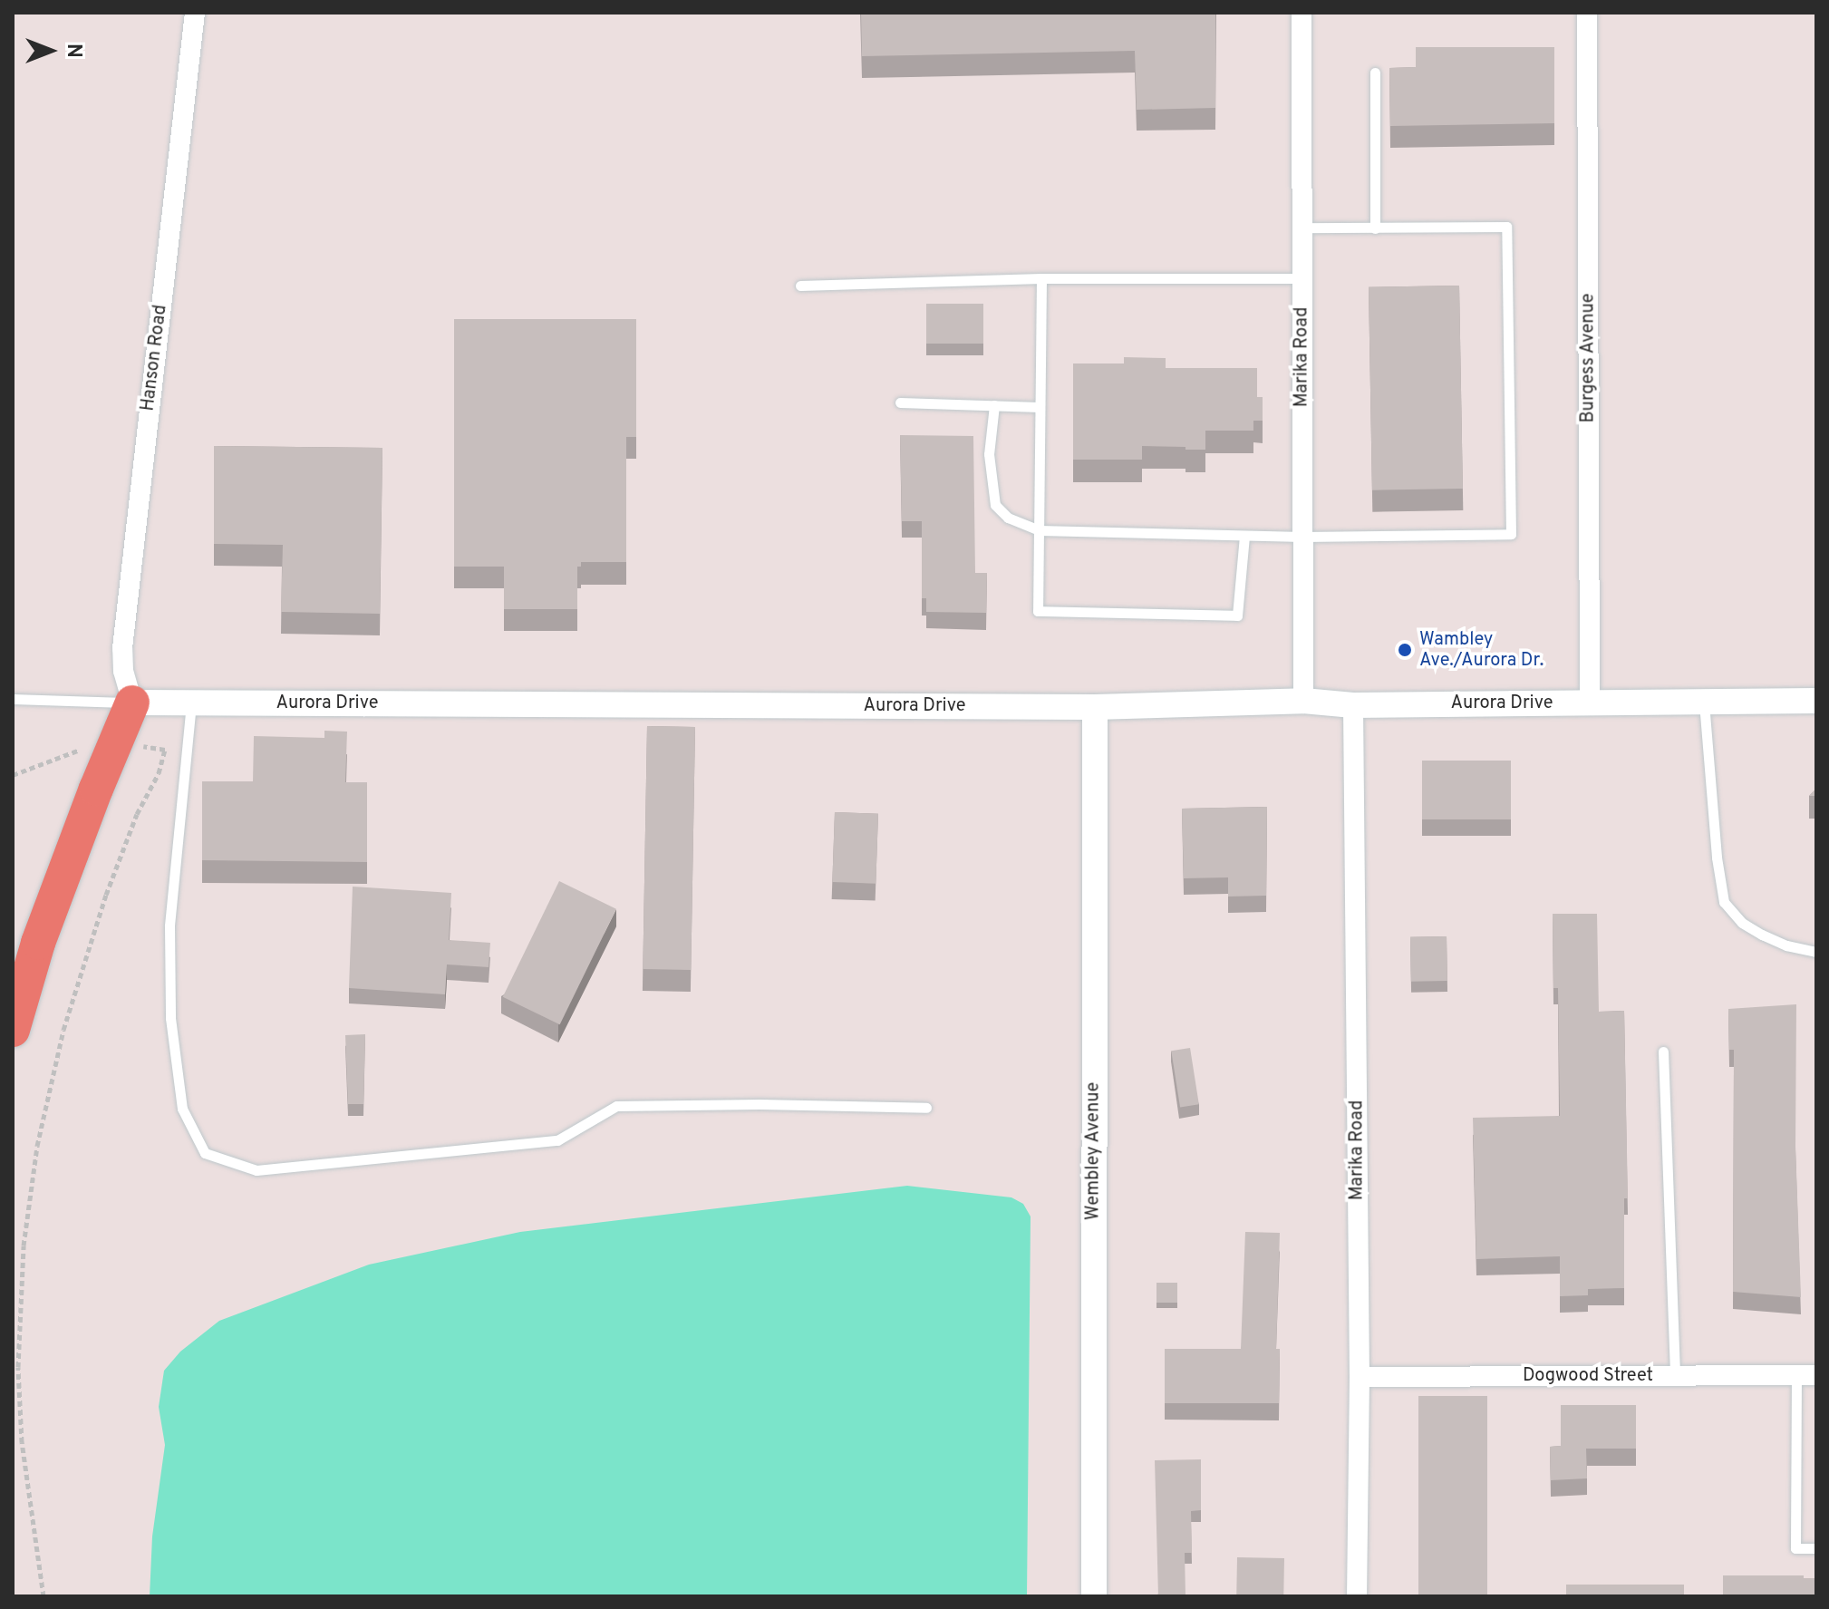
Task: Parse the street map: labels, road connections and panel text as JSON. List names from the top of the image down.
{
  "streets": {
    "street": [
      "Marika Road",
      "Hanson Road",
      "Burgess Avenue",
      "Aurora Drive",
      "Wembley Avenue",
      "Dogwood Street"
    ]
  },
  "crossings": [
    ["Marika Road", "Aurora Drive"],
    ["Marika Road", "Dogwood Street"],
    ["Hanson Road", "Aurora Drive"],
    ["Burgess Avenue", "Aurora Drive"],
    ["Aurora Drive", "Wembley Avenue"]
  ],
  "places": ["Wambley Ave./Aurora Dr."],
  "north": "right"
}
